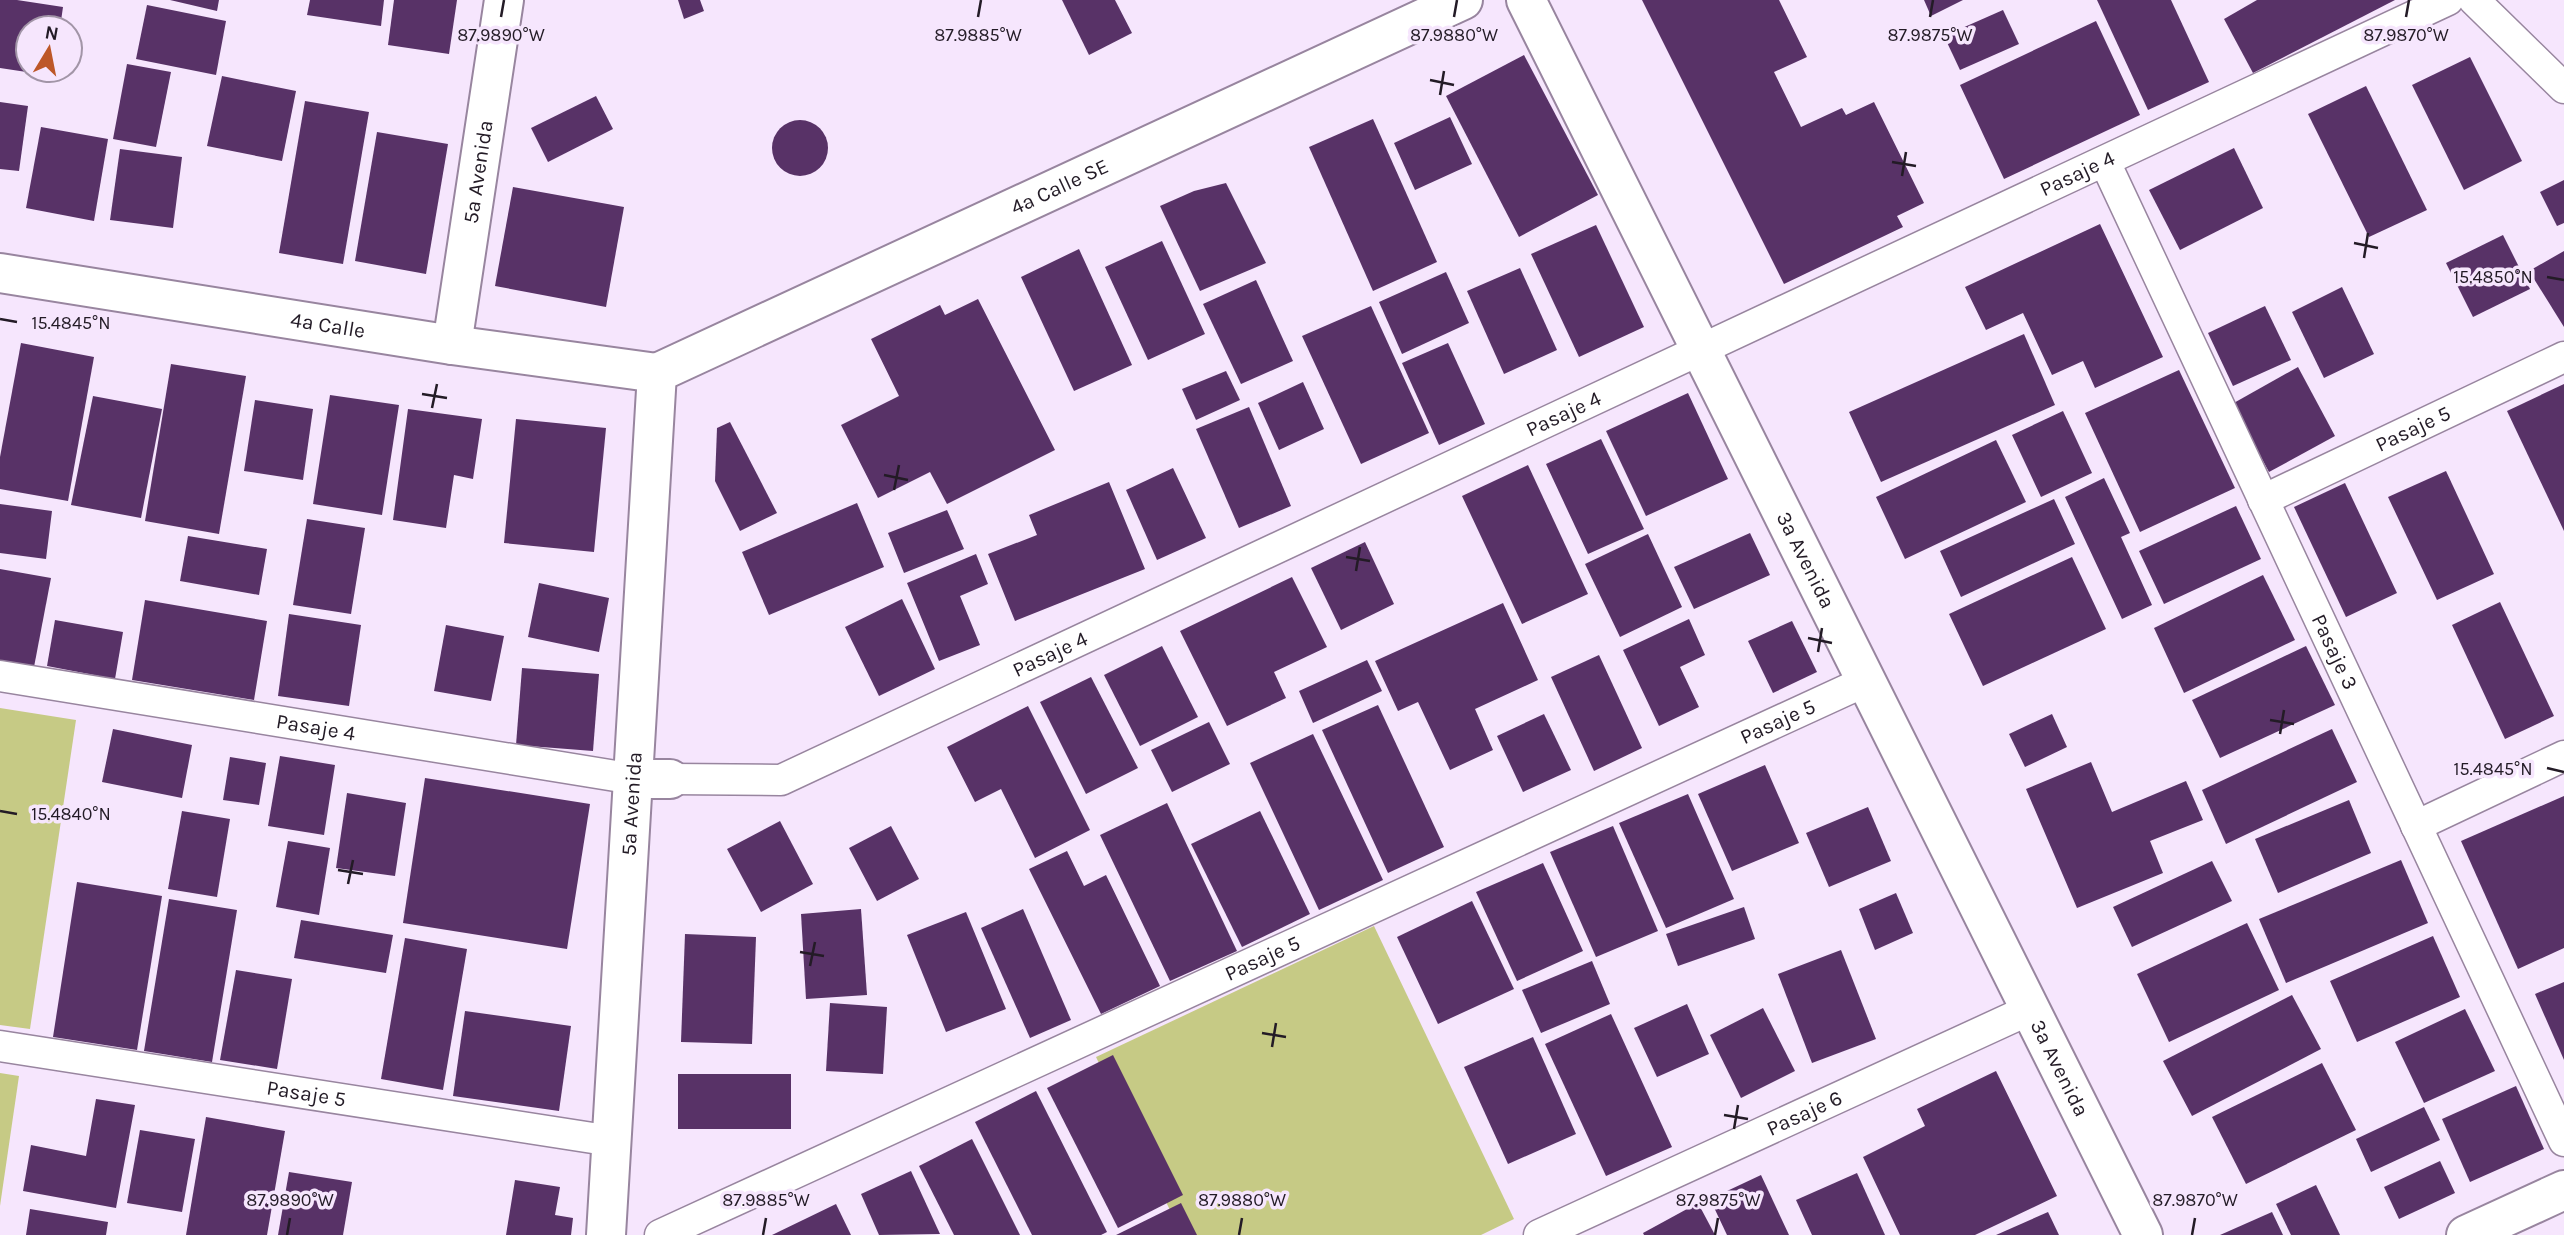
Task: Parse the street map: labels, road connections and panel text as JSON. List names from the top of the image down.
{
  "streets": {
    "street": [
      "5a Avenida",
      "4a Calle SE",
      "4a Calle",
      "3a Avenida"
    ],
    "lane": [
      "Pasaje 4",
      "Pasaje 5",
      "Pasaje 3",
      "Pasaje 6"
    ]
  },
  "crossings": [
    ["5a Avenida", "Pasaje 4"],
    ["5a Avenida", "4a Calle SE"],
    ["5a Avenida", "4a Calle"],
    ["5a Avenida", "Pasaje 5"],
    ["Pasaje 4", "3a Avenida"],
    ["Pasaje 4", "Pasaje 3"],
    ["4a Calle SE", "4a Calle"],
    ["Pasaje 5", "3a Avenida"],
    ["Pasaje 5", "Pasaje 3"],
    ["3a Avenida", "Pasaje 6"]
  ],
  "north": "top",
  "coordinates": [
    "87.9875°W",
    "87.9890°W",
    "87.9885°W",
    "87.9880°W",
    "87.9870°W",
    "15.4850°N",
    "15.4845°N",
    "15.4840°N"
  ]
}
